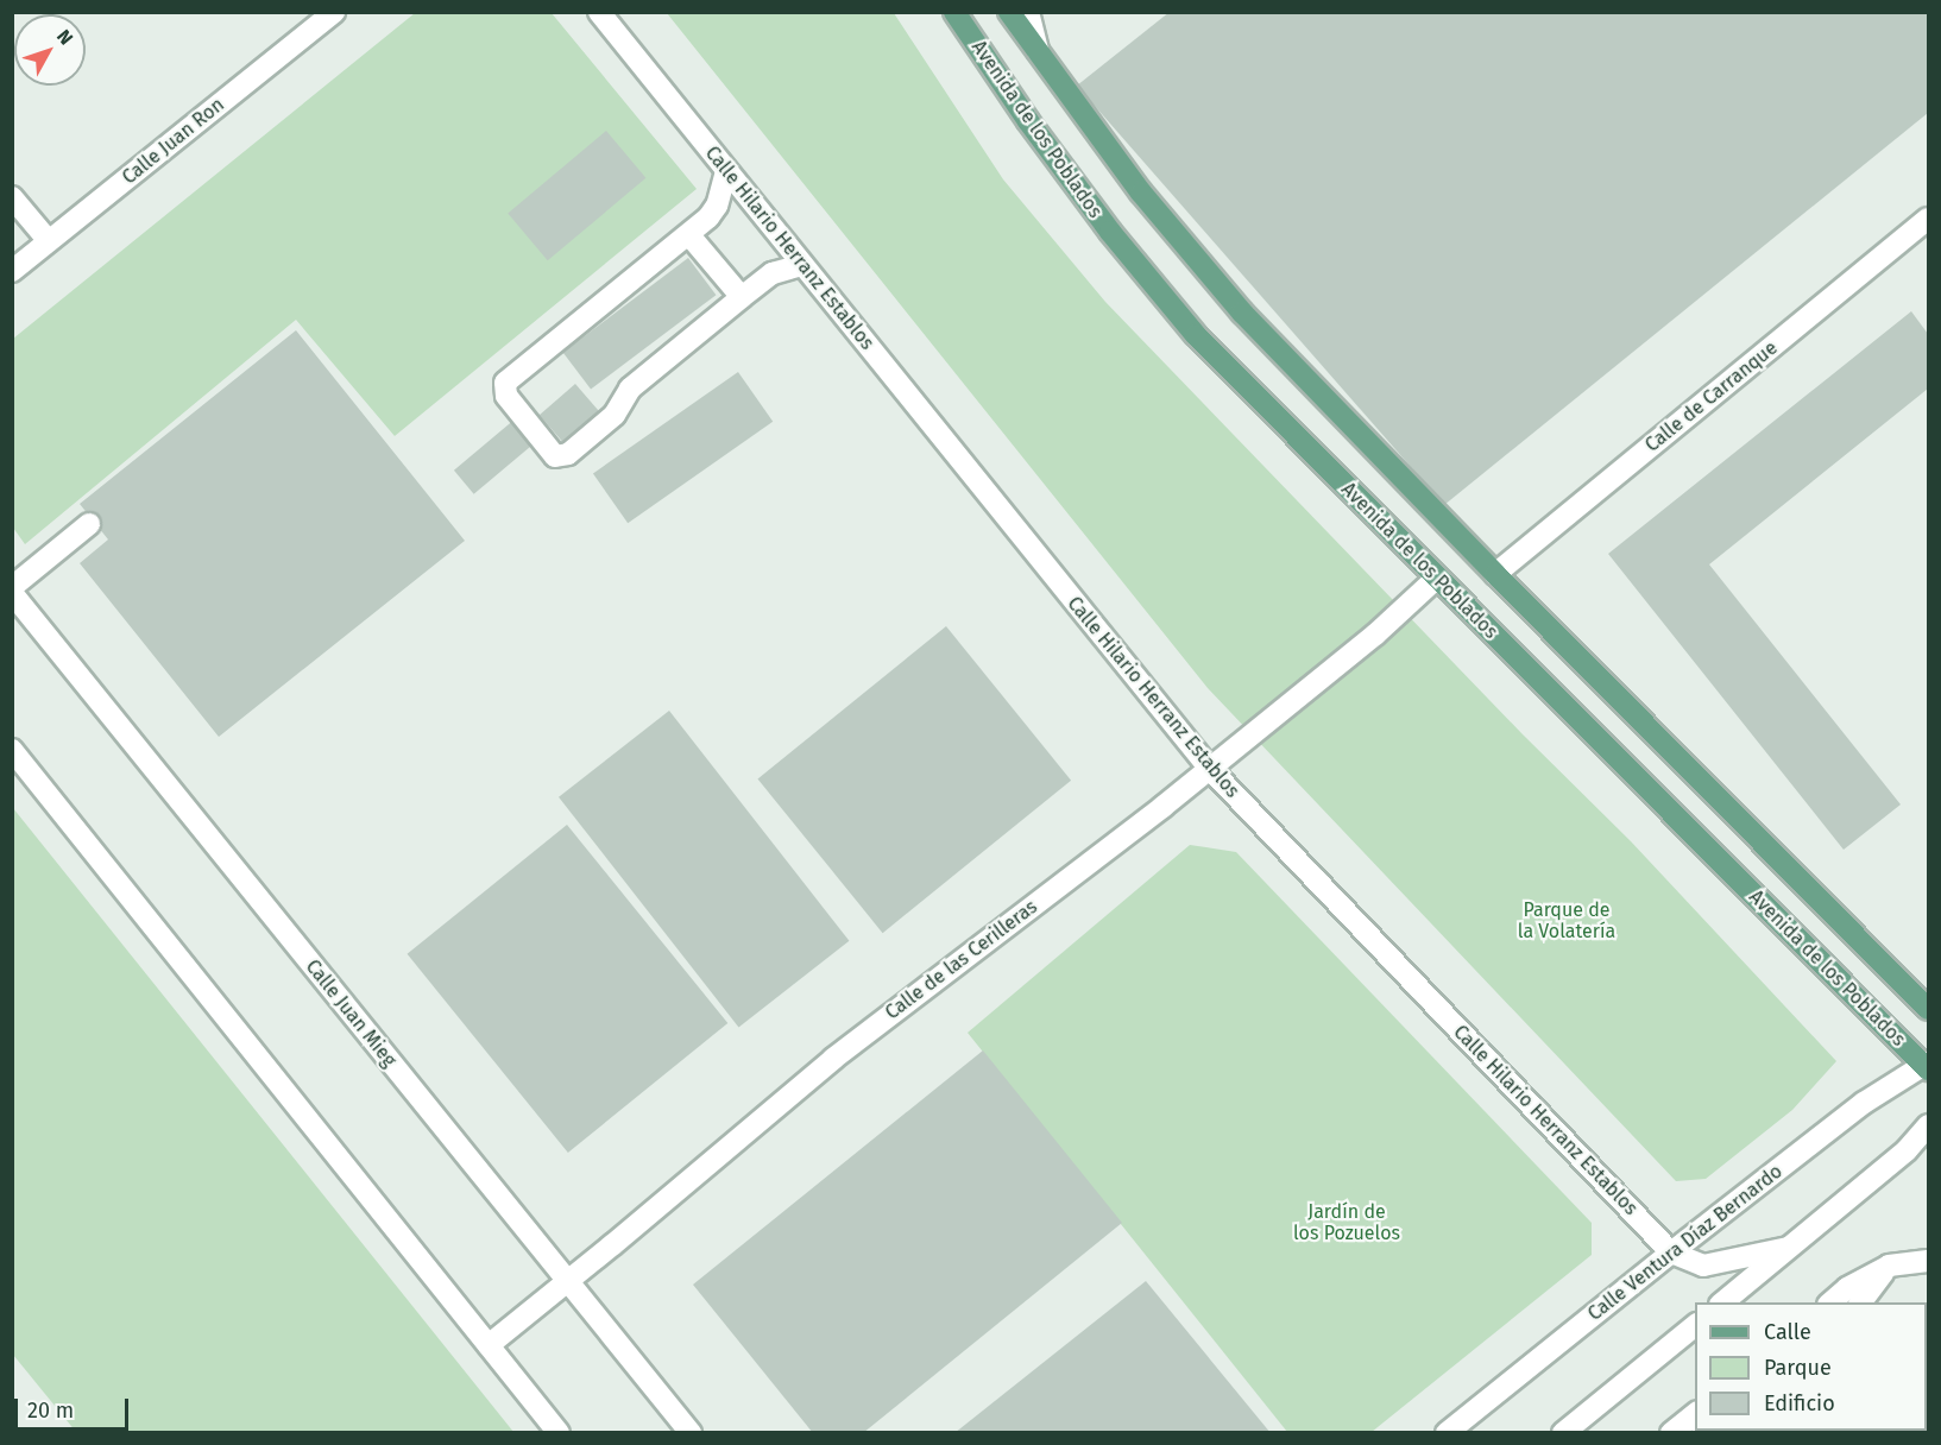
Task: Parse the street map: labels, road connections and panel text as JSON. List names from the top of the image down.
{
  "streets": {
    "main road": ["Avenida de los Poblados"],
    "street": [
      "Calle Juan Ron",
      "Calle Hilario Herranz Establos",
      "Calle de Carranque",
      "Calle de las Cerilleras",
      "Calle Juan Mieg",
      "Calle Ventura Díaz Bernardo"
    ]
  },
  "crossings": [
    ["Avenida de los Poblados", "Calle de las Cerilleras"],
    ["Avenida de los Poblados", "Calle Ventura Díaz Bernardo"],
    ["Calle Hilario Herranz Establos", "Calle de las Cerilleras"],
    ["Calle Hilario Herranz Establos", "Calle Ventura Díaz Bernardo"],
    ["Calle de las Cerilleras", "Calle Juan Mieg"]
  ],
  "parks": ["Parque de la Volatería", "Jardín de los Pozuelos"],
  "legend": ["Calle", "Parque", "Edificio"],
  "scale_bar": "20 m",
  "north": "top right"
}
